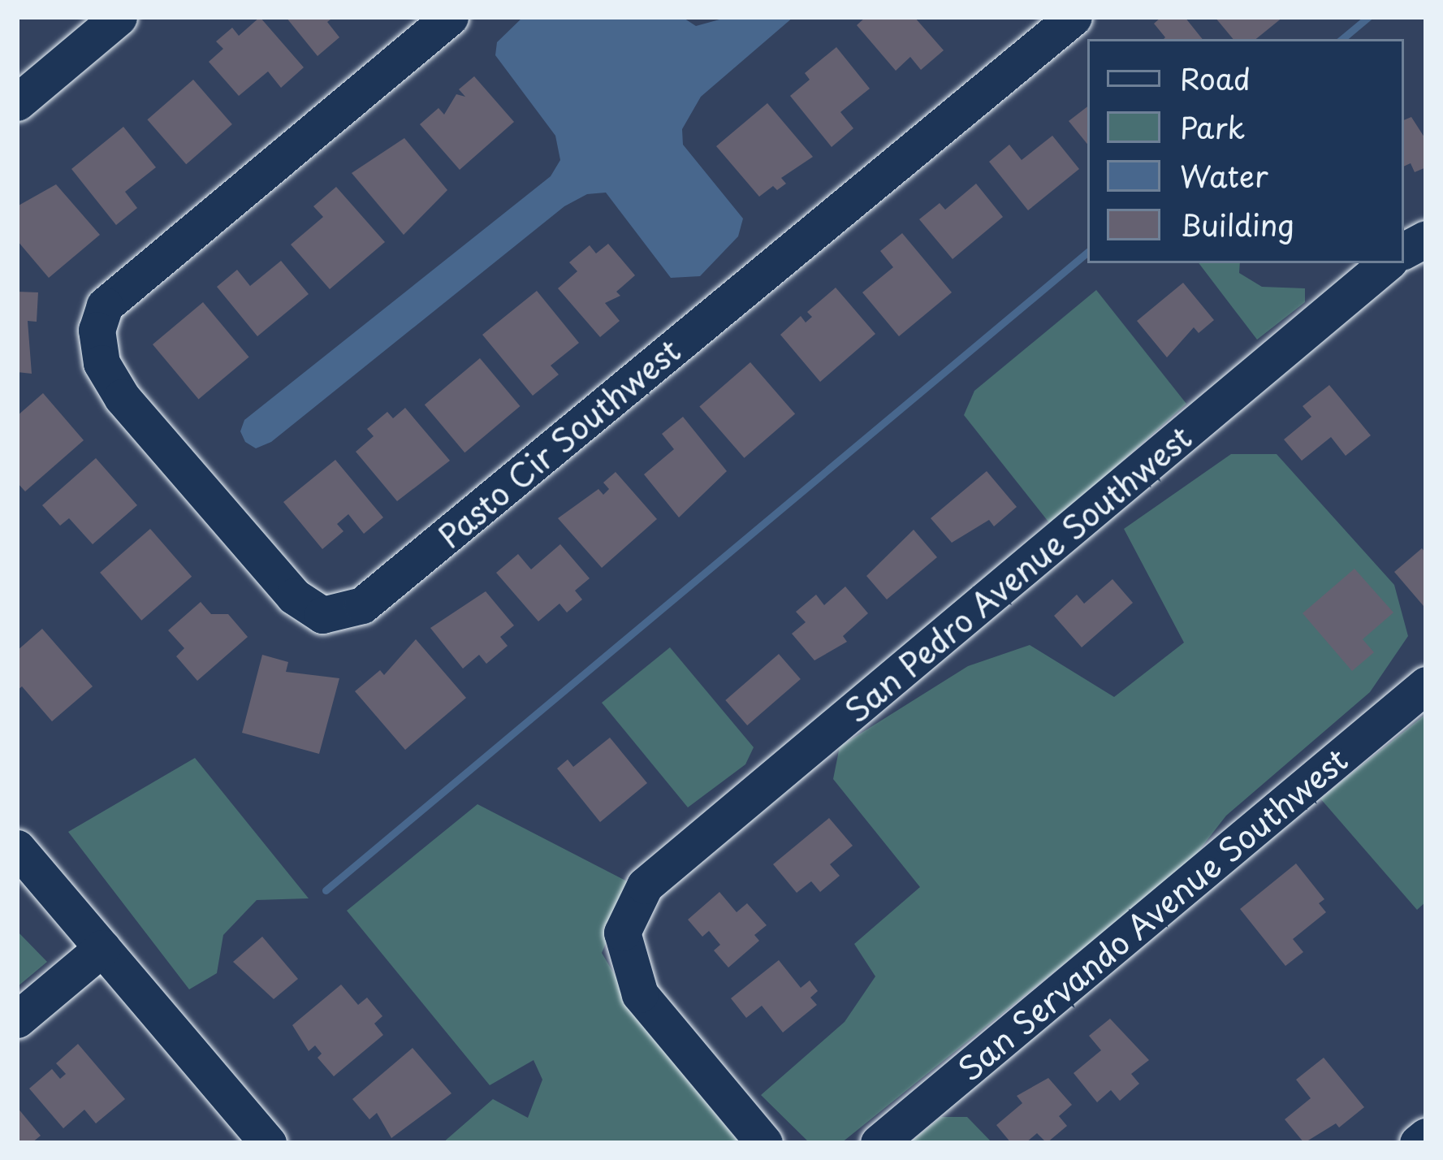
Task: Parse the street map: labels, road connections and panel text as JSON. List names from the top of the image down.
{
  "streets": {
    "street": ["Pasto Cir Southwest", "San Pedro Avenue Southwest", "San Servando Avenue Southwest"]
  },
  "legend": [
    "Road",
    "Park",
    "Water",
    "Building"
  ]
}
